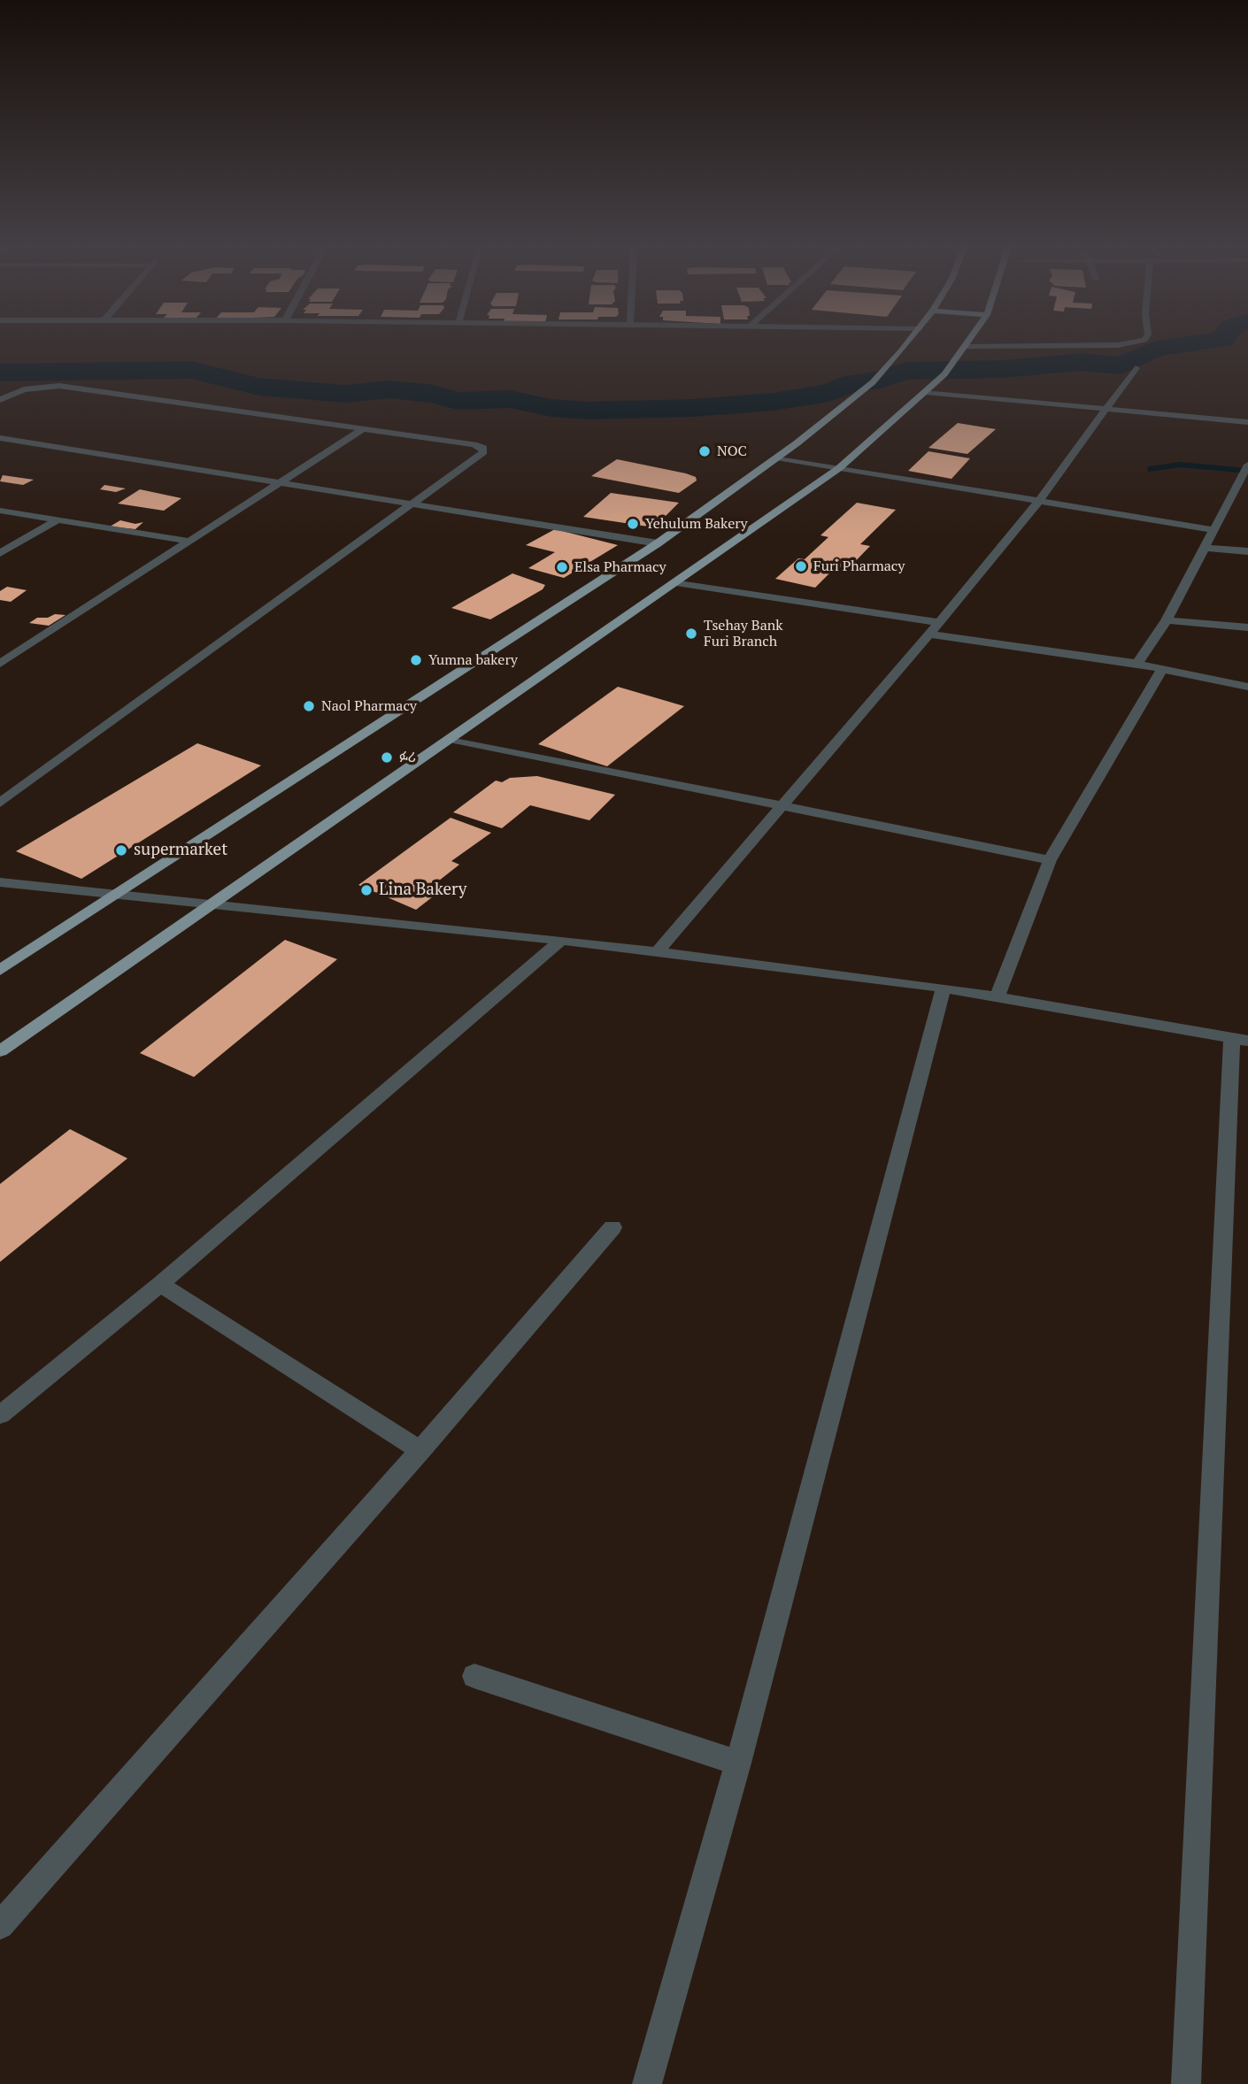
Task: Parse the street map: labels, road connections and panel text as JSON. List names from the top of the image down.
{
  "places": [
    "NOC",
    "Yehulum Bakery",
    "Furi Pharmacy",
    "Elsa Pharmacy",
    "Tsehay Bank Furi Branch",
    "Yumna bakery",
    "Naol Pharmacy",
    "ፉሪ",
    "supermarket",
    "Lina Bakery"
  ]
}
